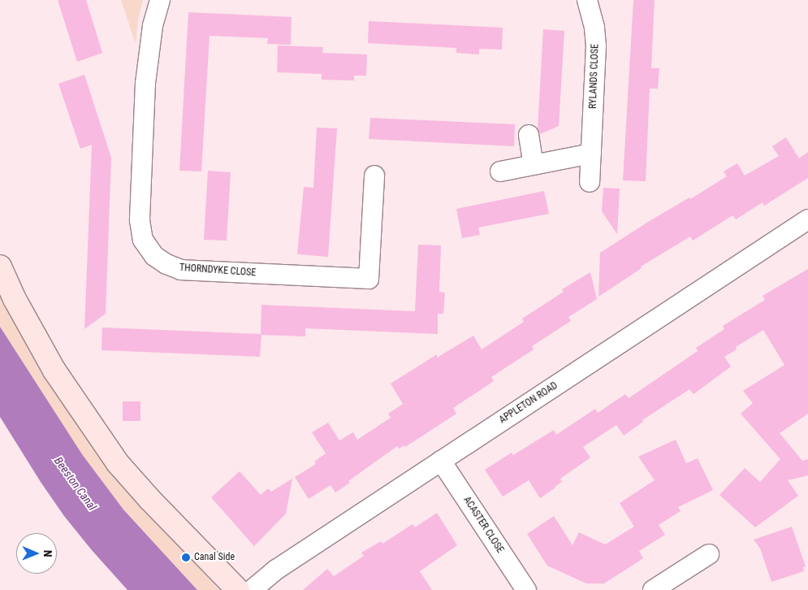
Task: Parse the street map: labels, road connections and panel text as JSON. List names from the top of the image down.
{
  "streets": {
    "street": [
      "RYLANDS CLOSE",
      "THORNDYKE CLOSE",
      "APPLETON ROAD",
      "ACASTER CLOSE"
    ]
  },
  "crossings": [
    ["APPLETON ROAD", "ACASTER CLOSE"]
  ],
  "water": ["Beeston Canal"],
  "places": ["Canal Side"],
  "north": "right"
}
